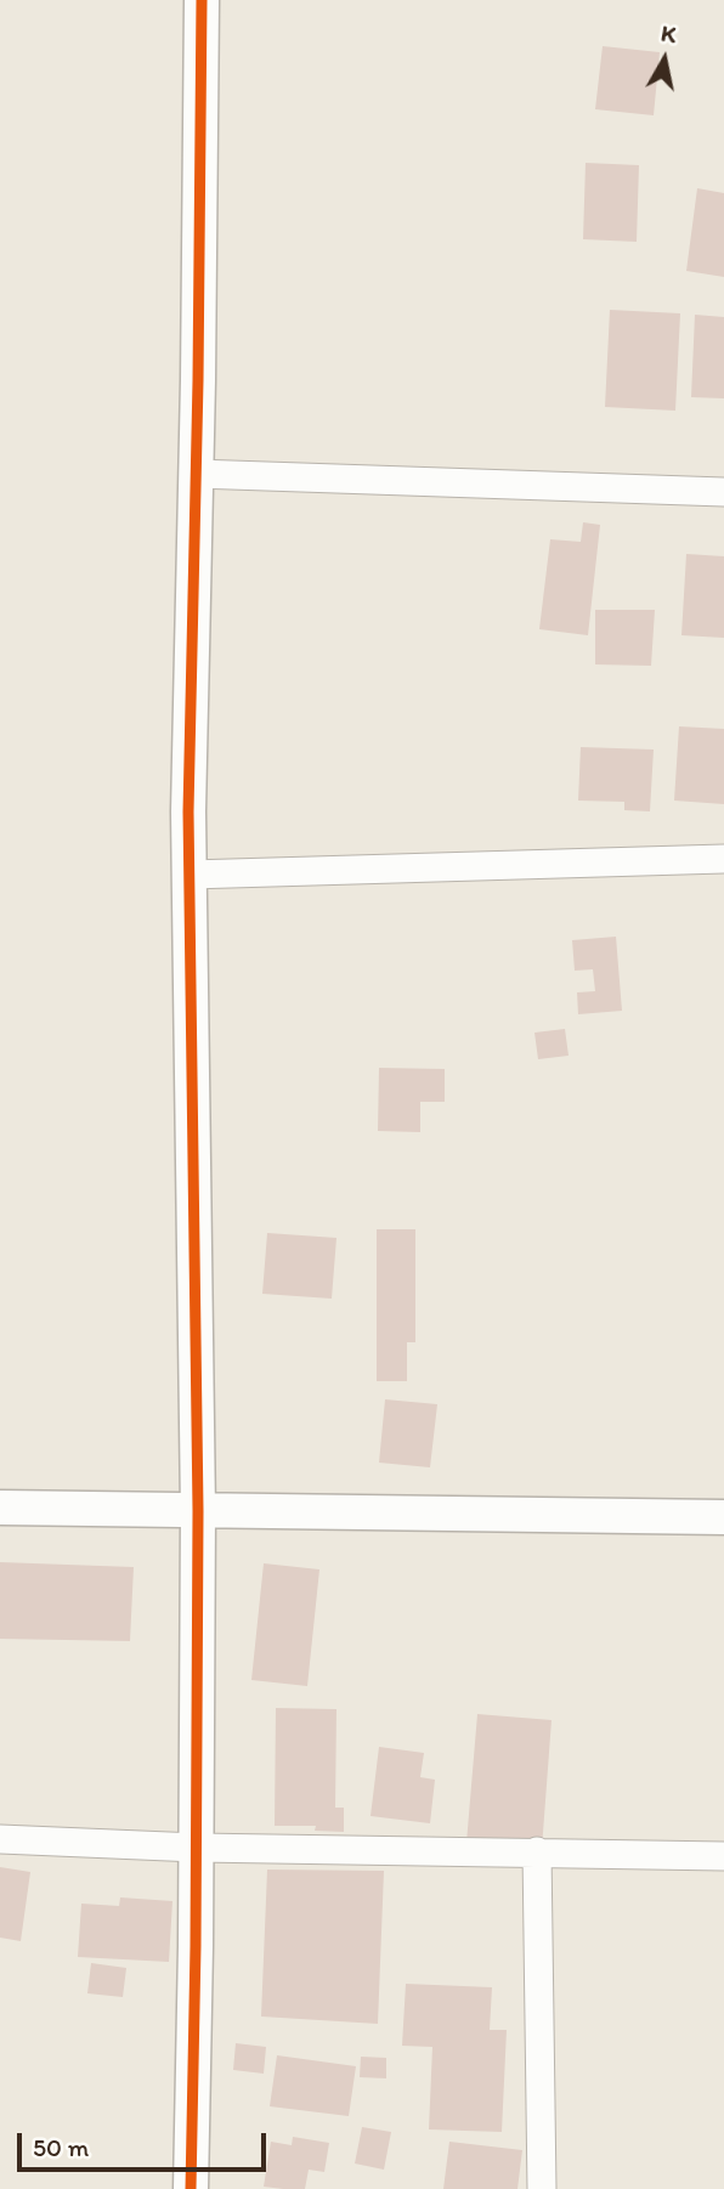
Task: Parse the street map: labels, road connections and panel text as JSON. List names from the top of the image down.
{
  "scale_bar": "50 m",
  "north": "top"
}
